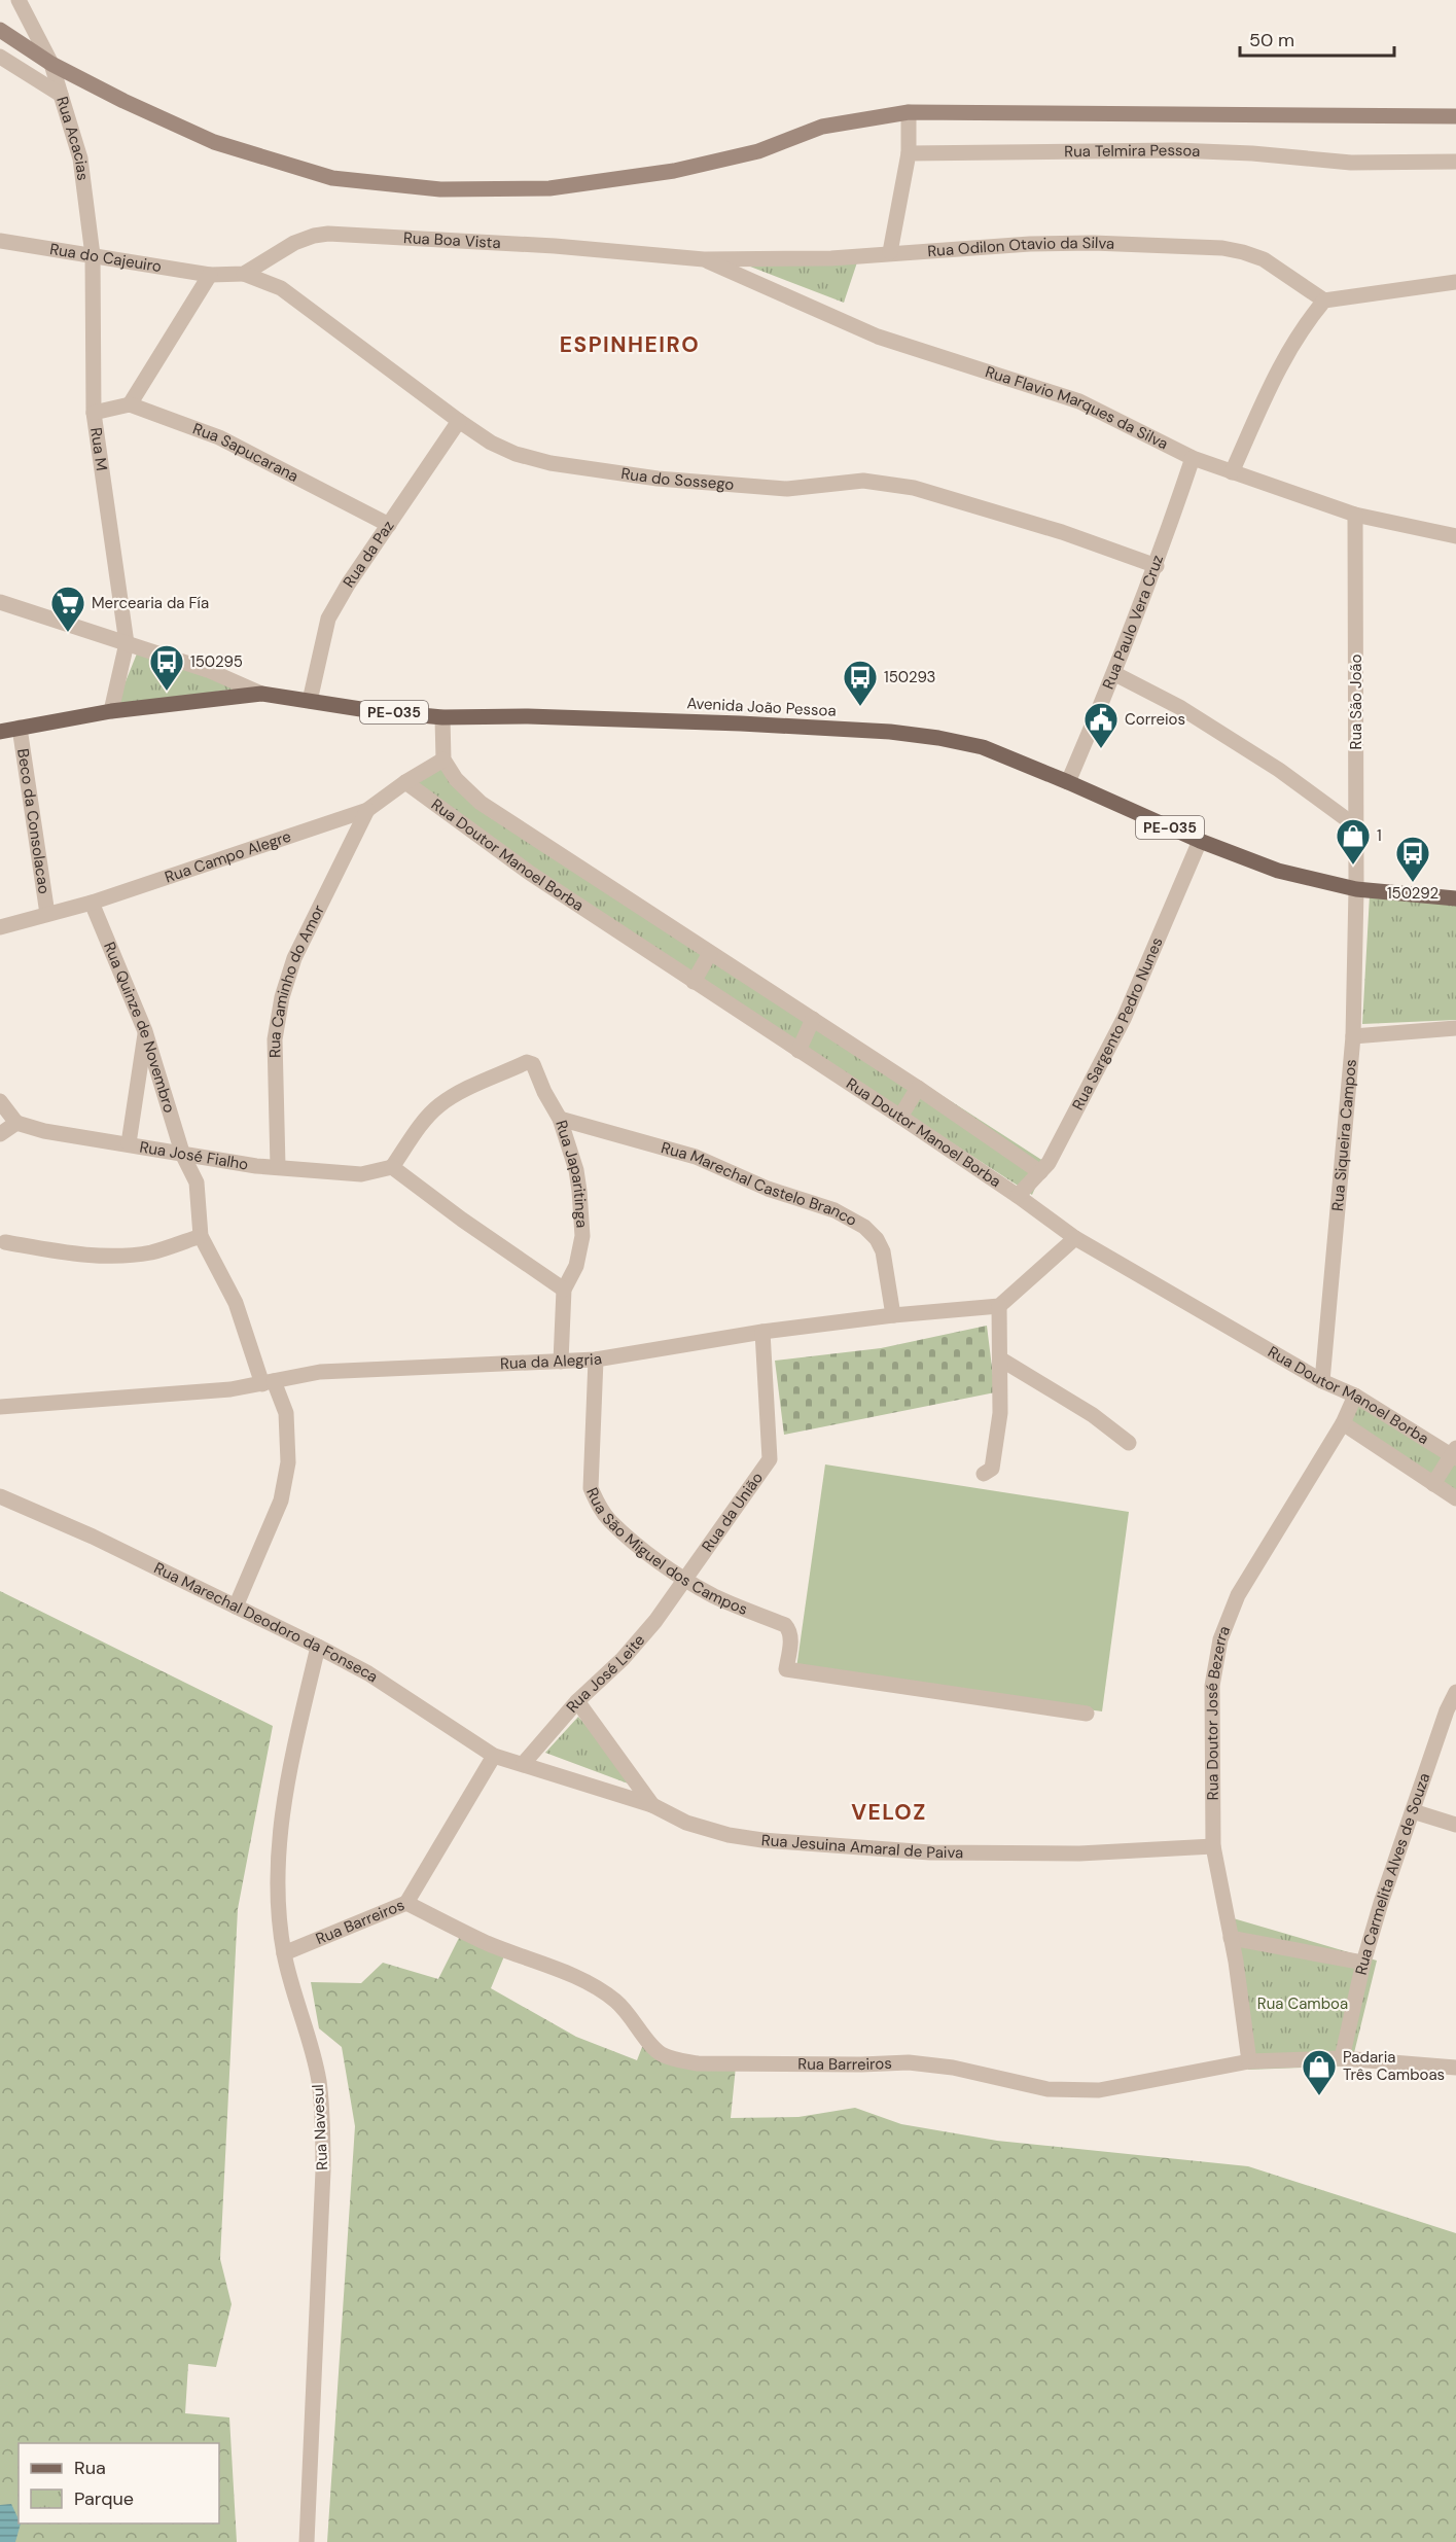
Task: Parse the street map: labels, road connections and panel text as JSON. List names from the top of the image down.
{
  "streets": {
    "main road": ["Avenida João Pessoa", "PE-035"],
    "street": [
      "Rua Acacias",
      "Rua Telmira Pessoa",
      "Rua Boa Vista",
      "Rua Odilon Otavio da Silva",
      "Rua do Cajeuiro",
      "Rua Flavio Marques da Silva",
      "Rua M",
      "Rua Sapucarana",
      "Rua do Sossego",
      "Rua da Paz",
      "Rua Paulo Vera Cruz",
      "Rua São João",
      "Beco da Consolacao",
      "Rua Doutor Manoel Borba",
      "Rua Campo Alegre",
      "Rua Caminho do Amor",
      "Rua Sargento Pedro Nunes",
      "Rua Quinze de Novembro",
      "Rua Siqueira Campos",
      "Rua José Fialho",
      "Rua Japaritinga",
      "Rua Marechal Castelo Branco",
      "Rua da Alegria",
      "Rua da União",
      "Rua São Miguel dos Campos",
      "Rua Marechal Deodoro da Fonseca",
      "Rua José Leite",
      "Rua Doutor José Bezerra",
      "Rua Jesuina Amaral de Paiva",
      "Rua Carmelita Alves de Souza",
      "Rua Barreiros",
      "Rua Navesul"
    ]
  },
  "crossings": [
    ["Rua Acacias", "Rua do Cajeuiro"],
    ["Rua Acacias", "Rua M"],
    ["Rua Boa Vista", "Rua Odilon Otavio da Silva"],
    ["Rua Boa Vista", "Rua do Cajeuiro"],
    ["Rua Boa Vista", "Rua Flavio Marques da Silva"],
    ["Rua Boa Vista", "Rua do Sossego"],
    ["Rua Odilon Otavio da Silva", "Rua Flavio Marques da Silva"],
    ["Rua do Cajeuiro", "Rua M"],
    ["Rua Flavio Marques da Silva", "Rua Paulo Vera Cruz"],
    ["Rua Flavio Marques da Silva", "Rua São João"],
    ["Rua Sapucarana", "Rua da Paz"],
    ["Rua do Sossego", "Rua da Paz"],
    ["Rua do Sossego", "Rua Paulo Vera Cruz"],
    ["Rua da Paz", "Avenida João Pessoa"],
    ["Rua Paulo Vera Cruz", "Avenida João Pessoa"],
    ["Rua São João", "Avenida João Pessoa"],
    ["Rua São João", "Rua Siqueira Campos"],
    ["Avenida João Pessoa", "PE-035"],
    ["Avenida João Pessoa", "Rua Sargento Pedro Nunes"],
    ["Avenida João Pessoa", "Rua Siqueira Campos"],
    ["PE-035", "Beco da Consolacao"],
    ["Beco da Consolacao", "Rua Campo Alegre"],
    ["Rua Doutor Manoel Borba", "Rua Campo Alegre"],
    ["Rua Doutor Manoel Borba", "Rua Sargento Pedro Nunes"],
    ["Rua Doutor Manoel Borba", "Rua Siqueira Campos"],
    ["Rua Doutor Manoel Borba", "Rua Doutor José Bezerra"],
    ["Rua Campo Alegre", "Rua Caminho do Amor"],
    ["Rua Campo Alegre", "Rua Quinze de Novembro"],
    ["Rua Caminho do Amor", "Rua José Fialho"],
    ["Rua Quinze de Novembro", "Rua José Fialho"],
    ["Rua José Fialho", "Rua Japaritinga"],
    ["Rua Japaritinga", "Rua Marechal Castelo Branco"],
    ["Rua Japaritinga", "Rua da Alegria"],
    ["Rua Marechal Castelo Branco", "Rua da Alegria"],
    ["Rua da Alegria", "Rua da União"],
    ["Rua da Alegria", "Rua São Miguel dos Campos"],
    ["Rua da União", "Rua São Miguel dos Campos"],
    ["Rua da União", "Rua José Leite"],
    ["Rua São Miguel dos Campos", "Rua José Leite"],
    ["Rua Marechal Deodoro da Fonseca", "Rua José Leite"],
    ["Rua Marechal Deodoro da Fonseca", "Rua Jesuina Amaral de Paiva"],
    ["Rua Marechal Deodoro da Fonseca", "Rua Navesul"],
    ["Rua José Leite", "Rua Jesuina Amaral de Paiva"],
    ["Rua Doutor José Bezerra", "Rua Jesuina Amaral de Paiva"],
    ["Rua Doutor José Bezerra", "Rua Barreiros"],
    ["Rua Carmelita Alves de Souza", "Rua Barreiros"],
    ["Rua Barreiros", "Rua Navesul"]
  ],
  "districts": ["ESPINHEIRO", "VELOZ"],
  "parks": ["Rua Camboa"],
  "places": {
    "supermarket": ["Mercearia da Fía"],
    "bus stop": ["150295", "150293", "150292"],
    "public building": ["Correios"],
    "shop": ["1", "Padaria Três Camboas"]
  },
  "legend": ["Rua", "Parque"],
  "scale_bar": "50 m"
}
